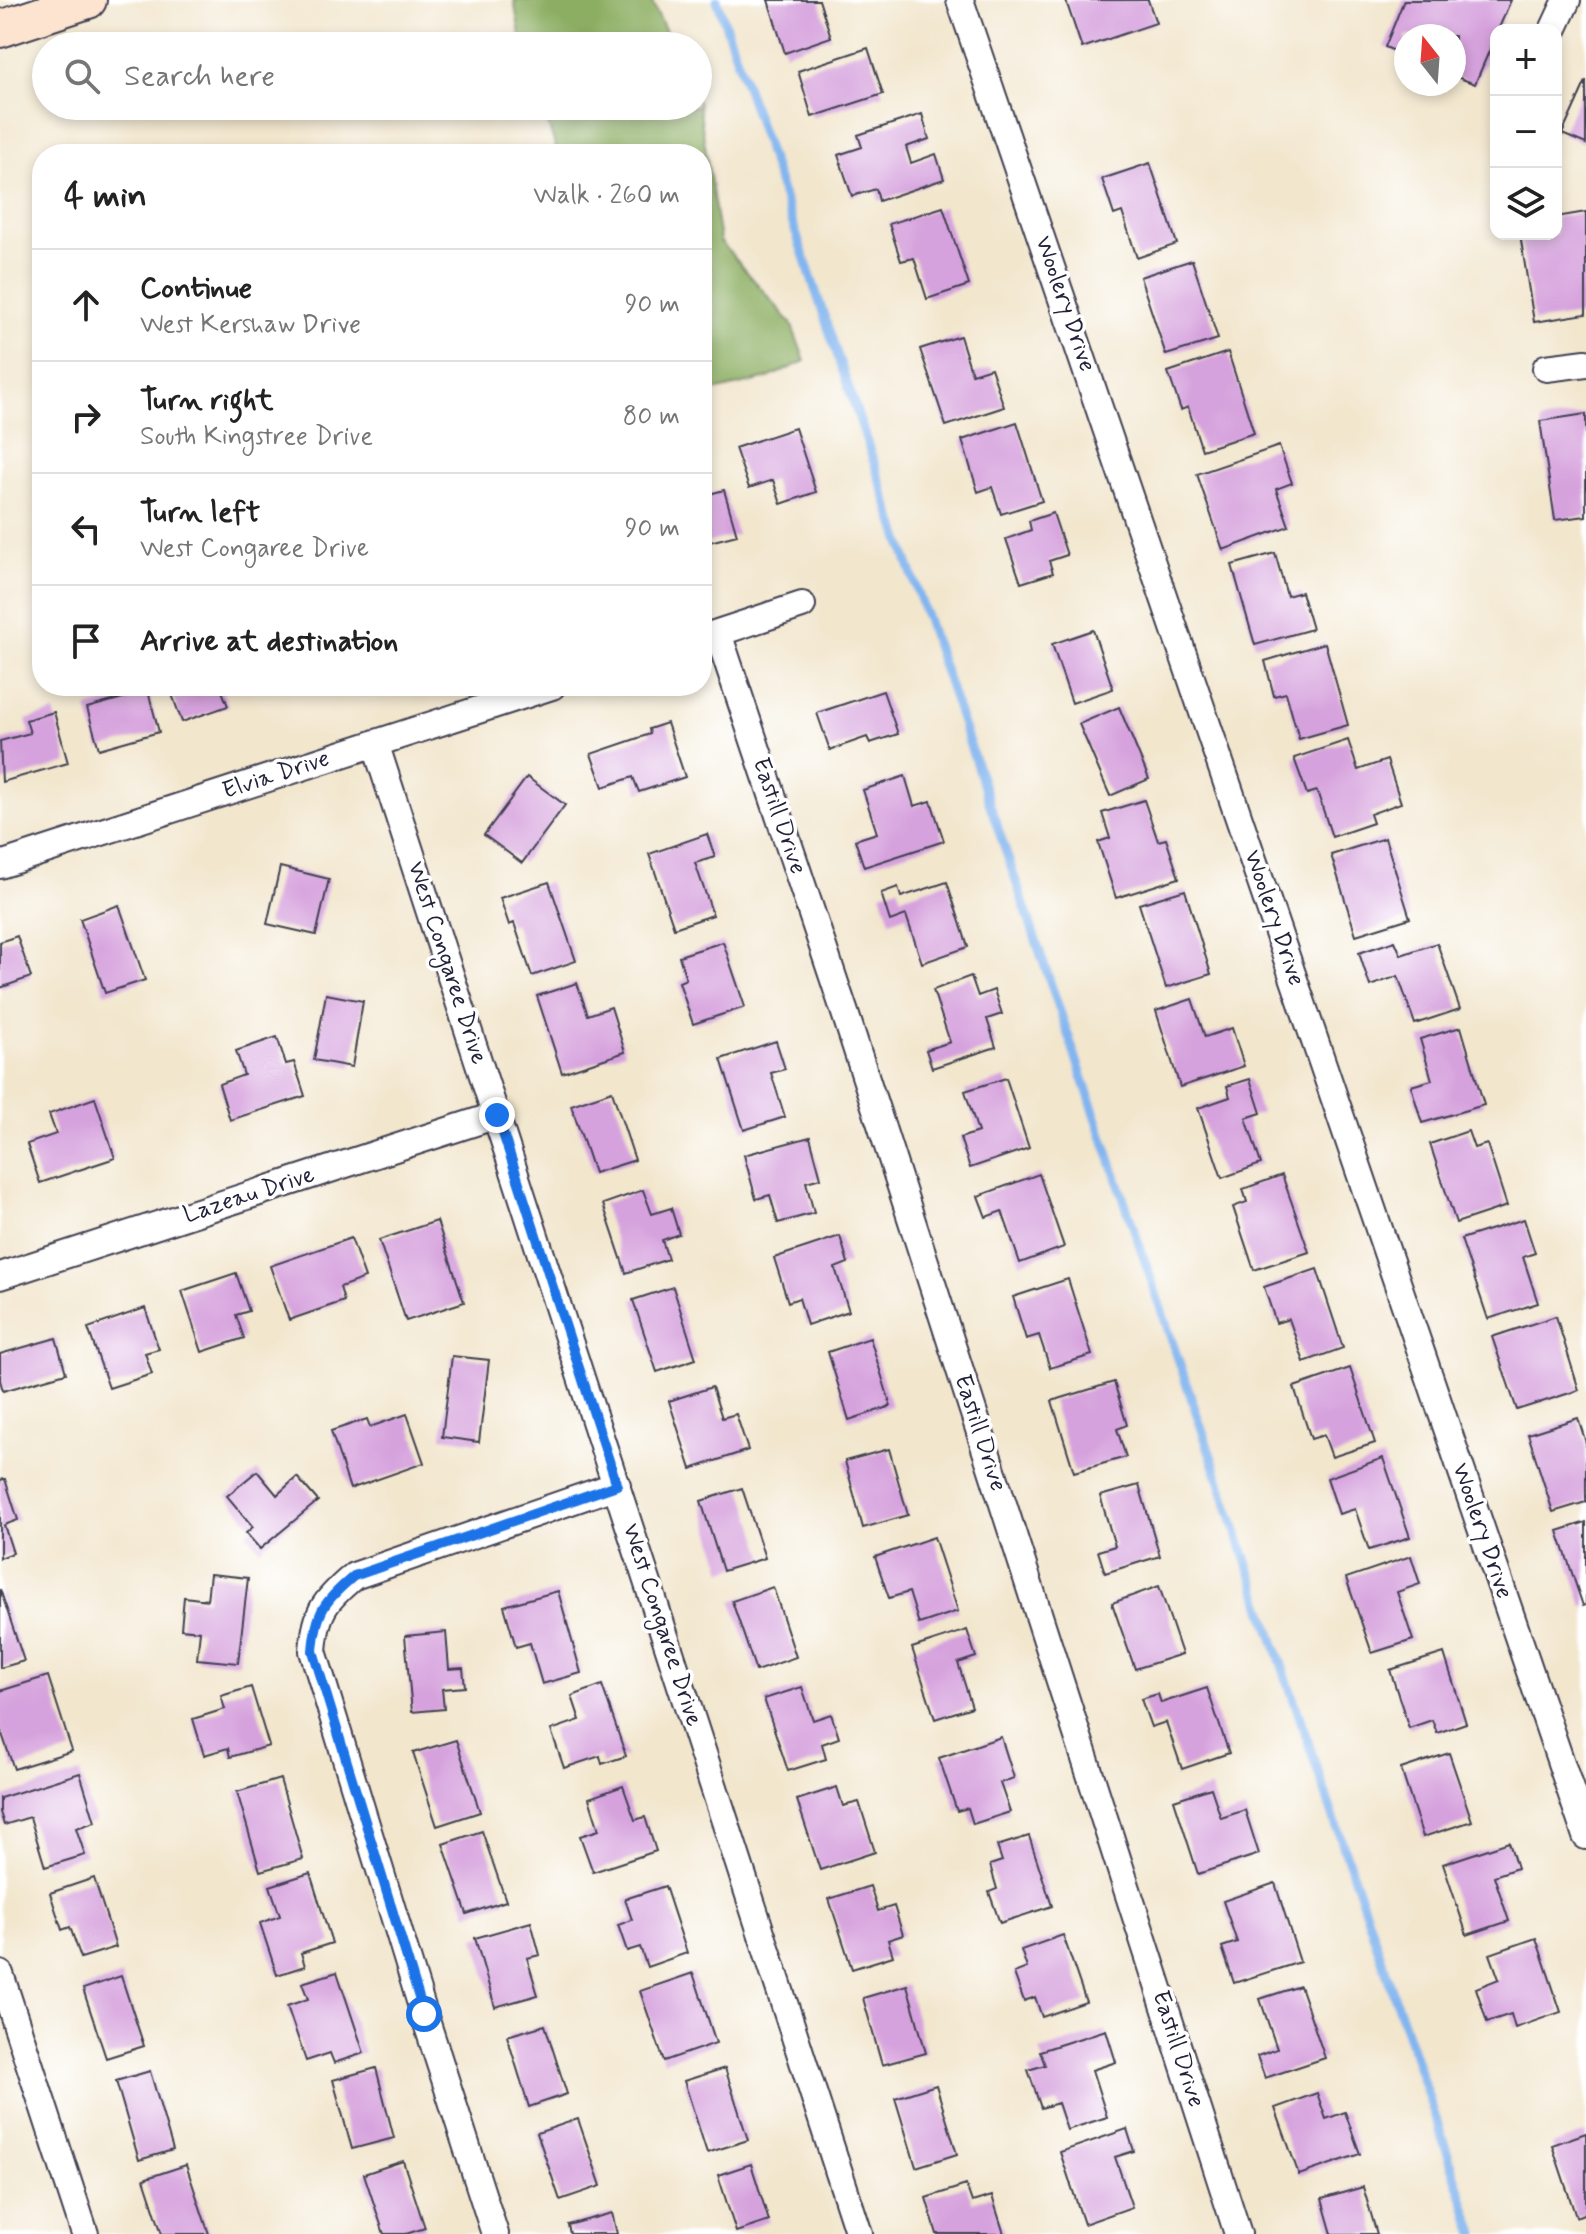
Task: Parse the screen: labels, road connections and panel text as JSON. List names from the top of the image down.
{
  "streets": {
    "street": [
      "Woolery Drive",
      "Elvia Drive",
      "Eastill Drive",
      "West Congaree Drive",
      "Lazeau Drive"
    ]
  },
  "crossings": [
    ["Elvia Drive", "West Congaree Drive"],
    ["West Congaree Drive", "Lazeau Drive"]
  ],
  "north": "top",
  "page": {
    "map_buttons": ["+", "−"],
    "search": "Search here",
    "heading": ["4 min", "Walk · 260 m"],
    "list": [
      ["Continue", "West Kershaw Drive", "90 m"],
      ["Turn right", "South Kingstree Drive", "80 m"],
      ["Turn left", "West Congaree Drive", "90 m"],
      "Arrive at destination"
    ]
  }
}
